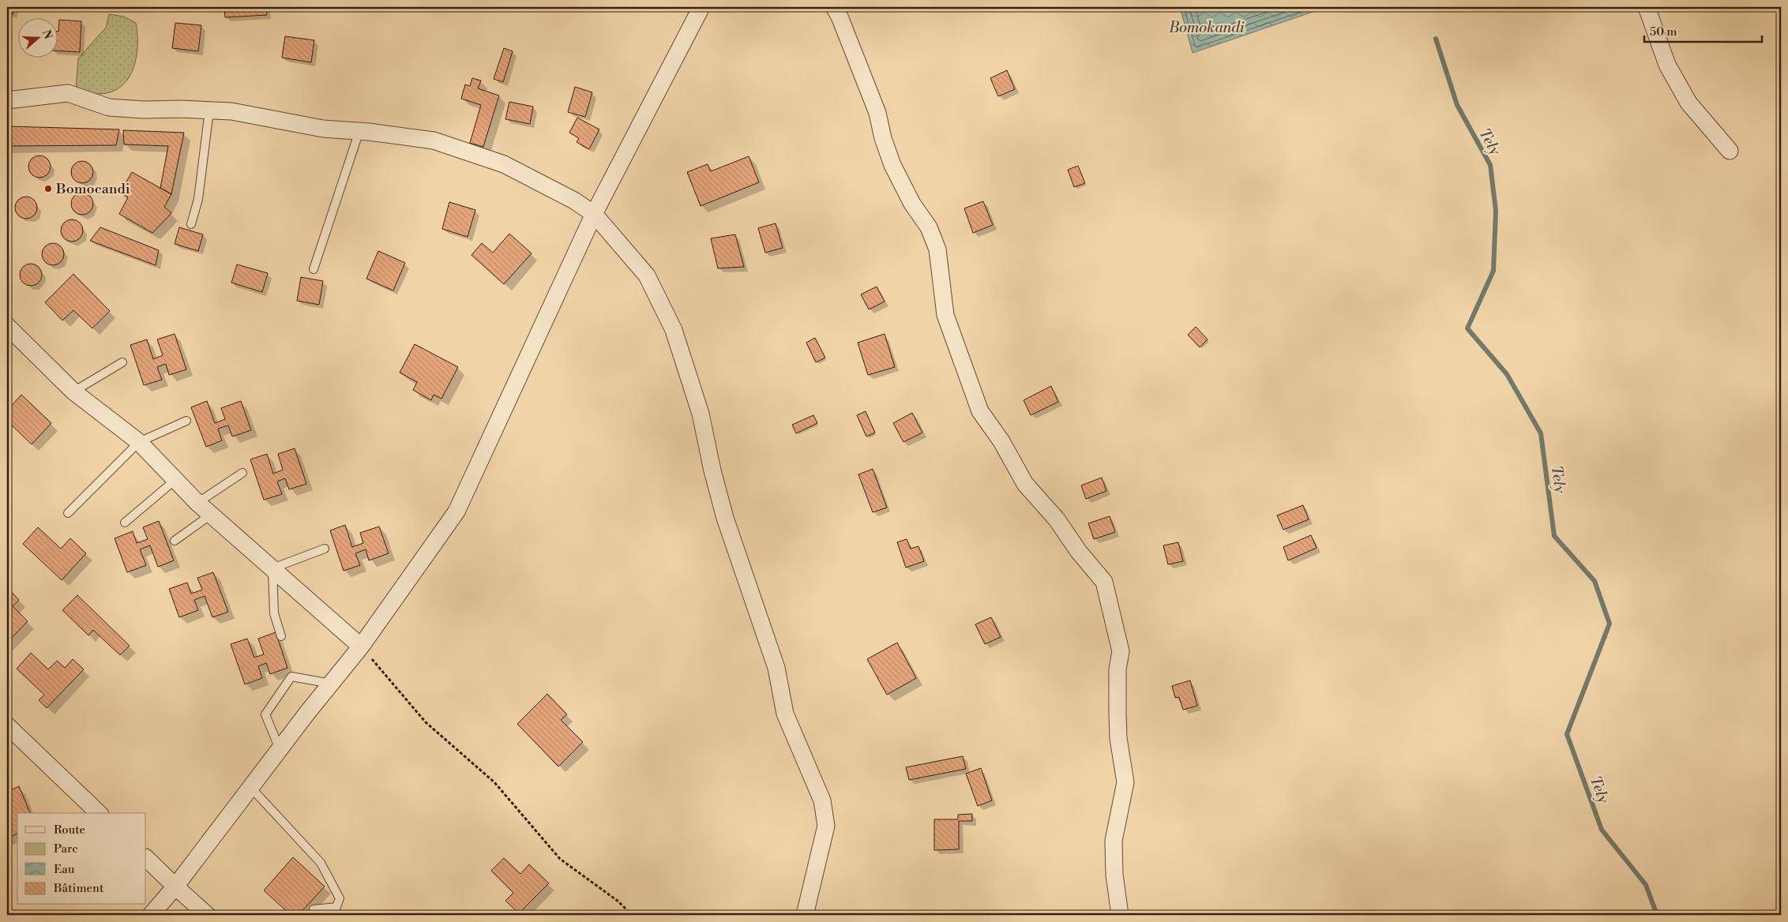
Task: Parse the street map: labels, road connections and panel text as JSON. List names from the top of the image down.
{
  "water": ["Bomokandi", "Tely"],
  "places": ["Bomocandi"],
  "legend": [
    "Route",
    "Parc",
    "Eau",
    "Bâtiment"
  ],
  "scale_bar": "50 m",
  "north": "right"
}
